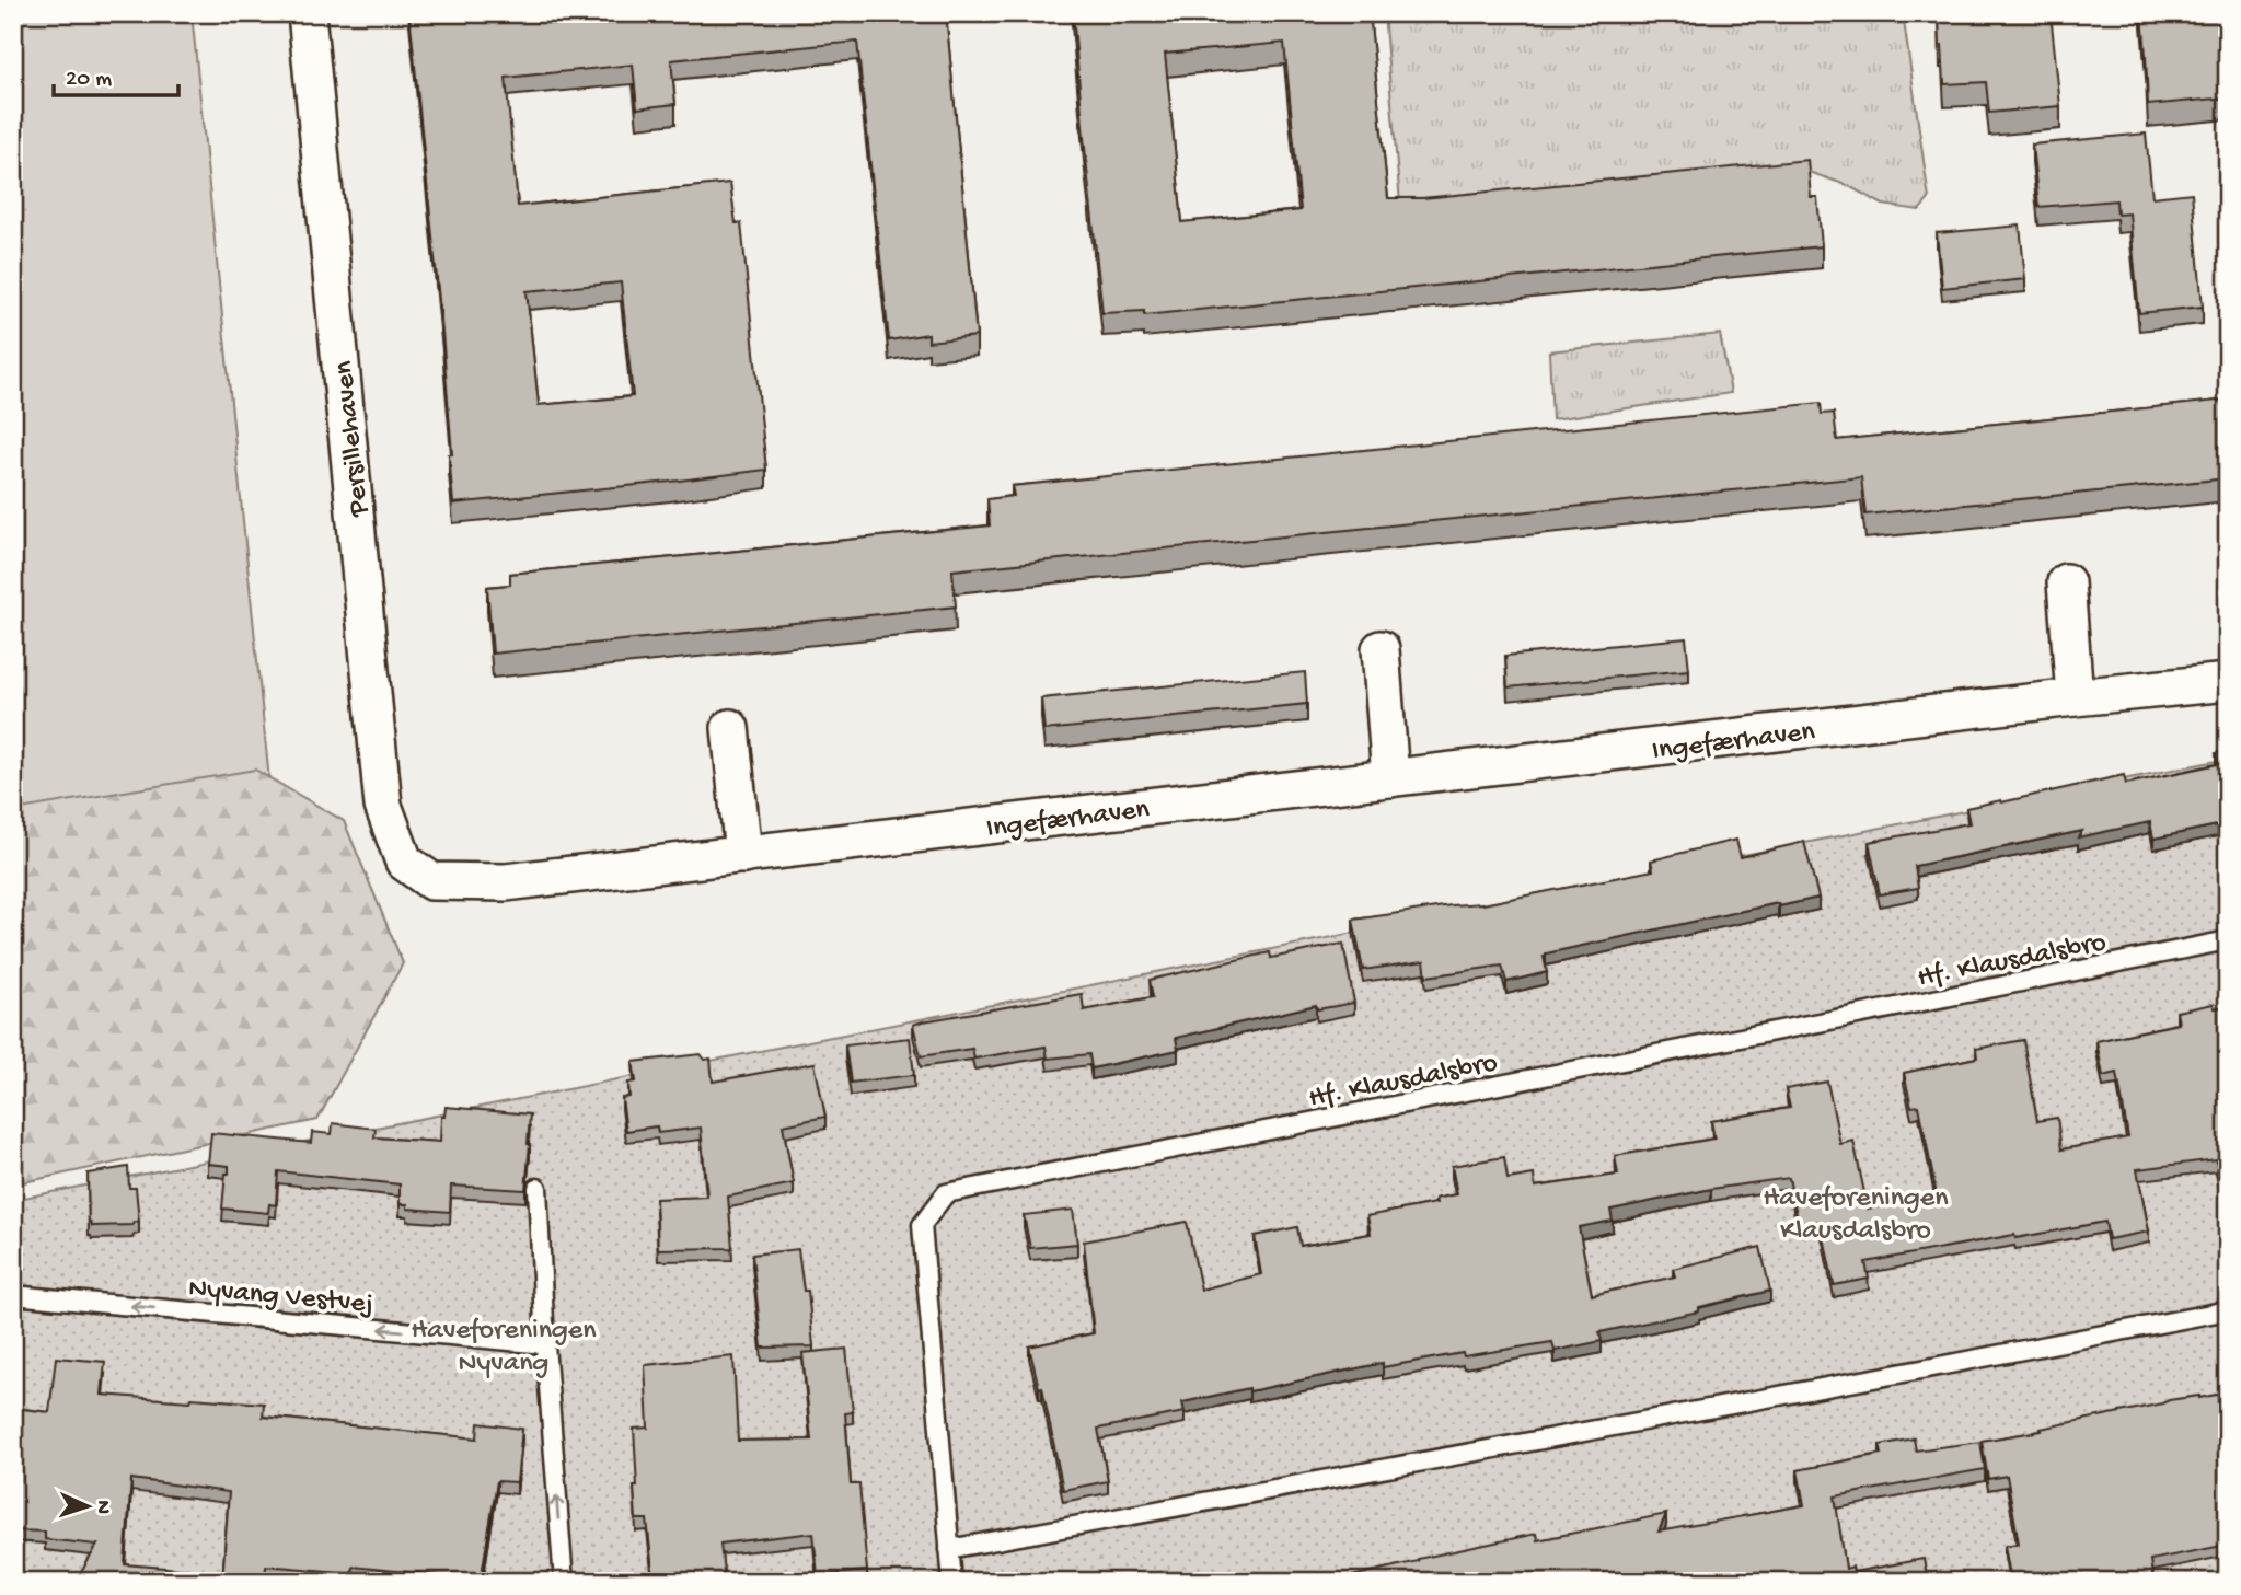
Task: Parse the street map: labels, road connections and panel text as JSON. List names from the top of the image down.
{
  "streets": {
    "street": ["Persillehaven", "Ingefærhaven"],
    "lane": ["Hf. Klausdalsbro", "Nyvang Vestvej"]
  },
  "crossings": [
    ["Persillehaven", "Ingefærhaven"]
  ],
  "one_way": ["Nyvang Vestvej"],
  "parks": ["Haveforeningen Klausdalsbro", "Haveforeningen Nyvang"],
  "scale_bar": "20 m",
  "north": "right"
}
